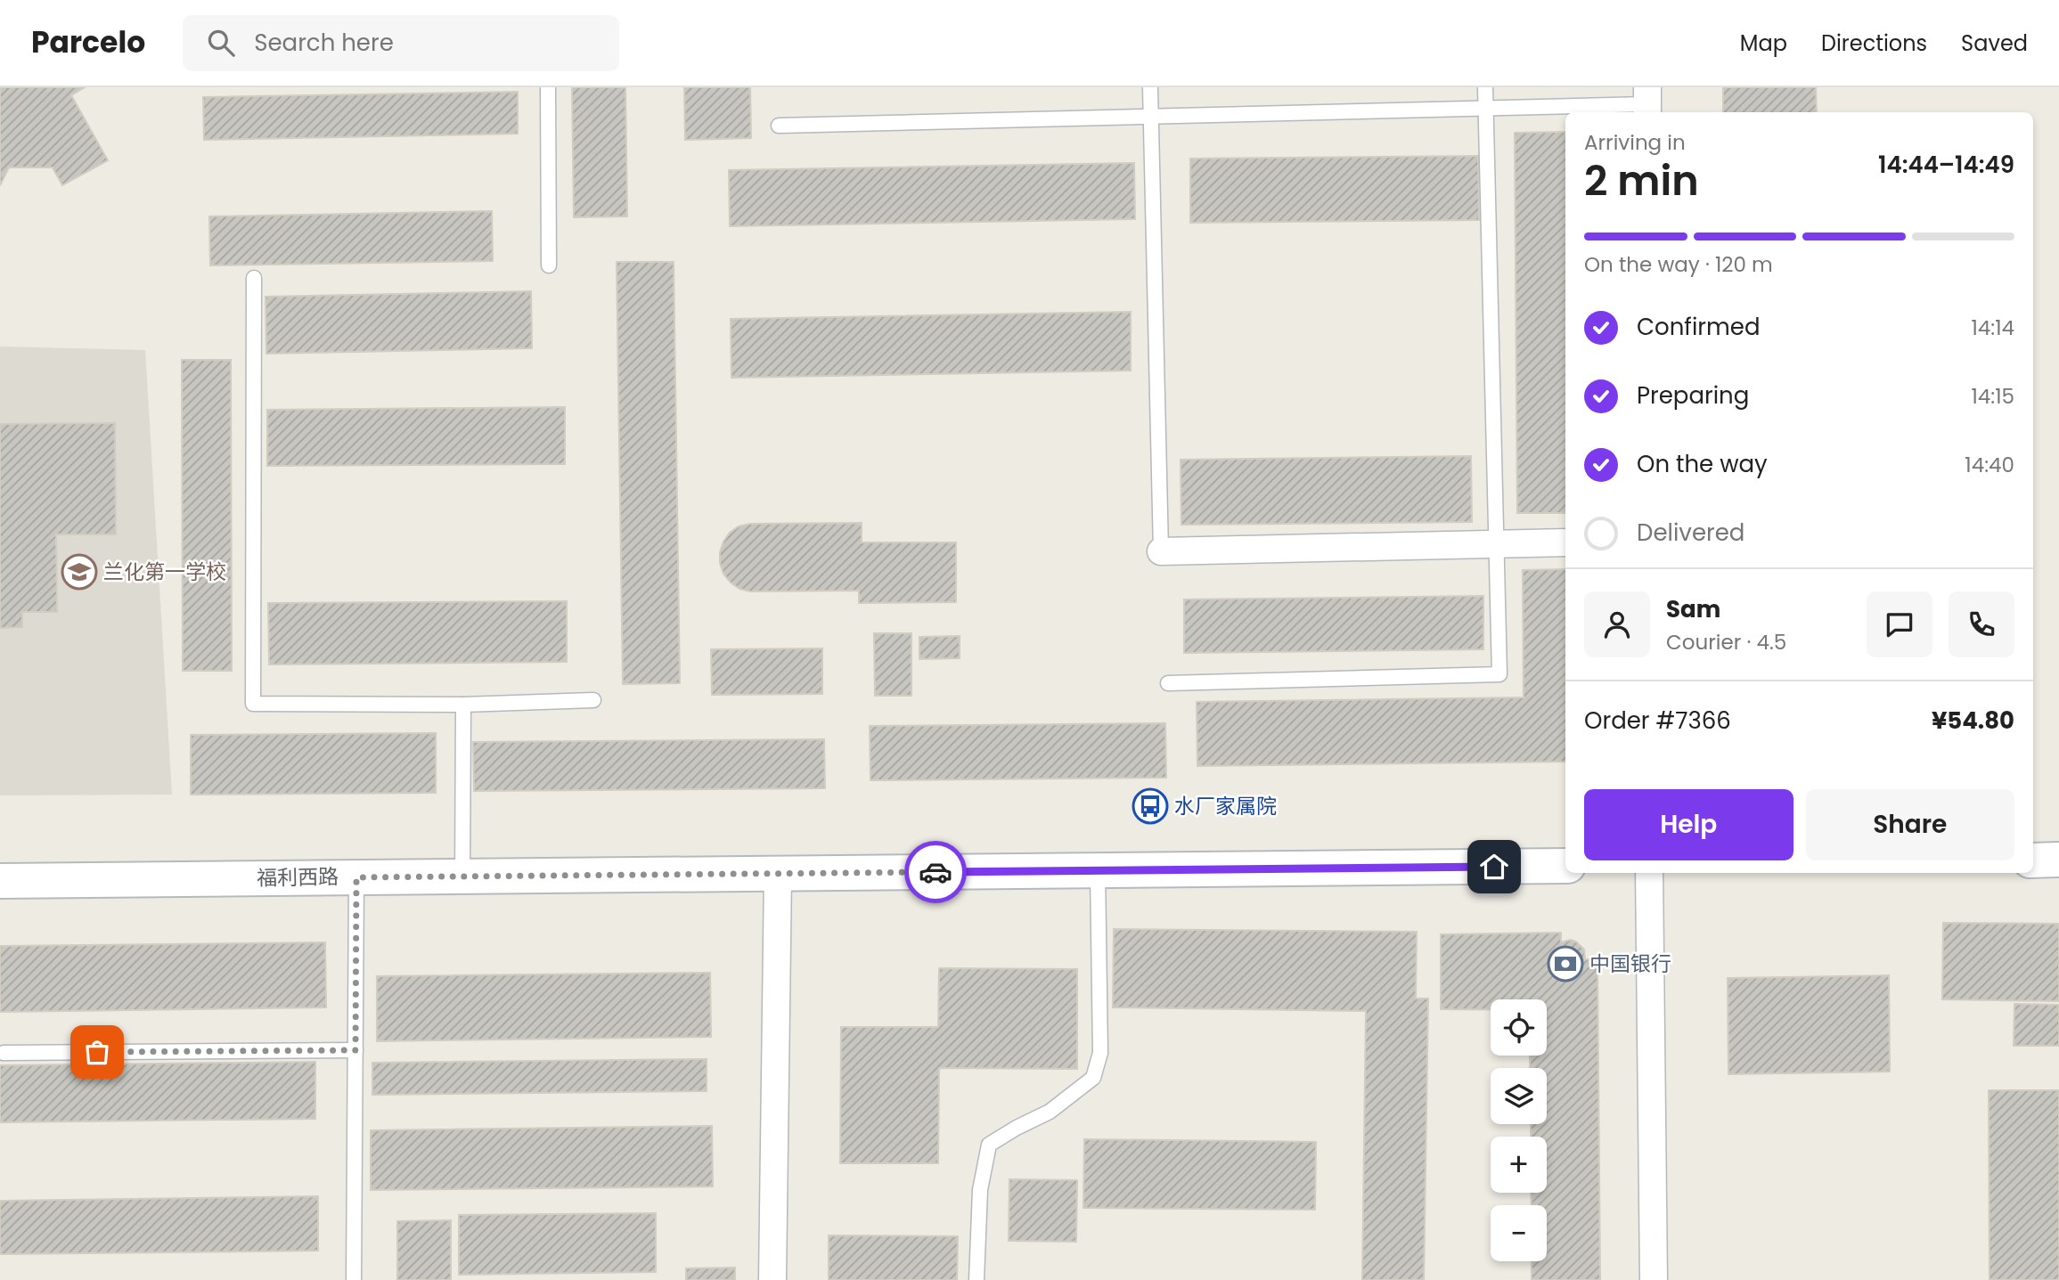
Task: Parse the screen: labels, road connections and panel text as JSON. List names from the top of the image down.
{
  "streets": {
    "main road": ["福利西路"]
  },
  "places": {
    "school or university": ["兰化第一学校"],
    "bus stop": ["水厂家属院"],
    "bank": ["中国银行"]
  },
  "page": {
    "header": "Parcelo",
    "search": "Search here",
    "nav": ["Map", "Directions", "Saved"],
    "heading": ["2 min", "Arriving in", "14:44–14:49"],
    "panel": [
      "Sam",
      "Courier · 4.5",
      "Order #7366",
      "¥54.80"
    ],
    "bar": "On the way · 120 m",
    "list": [
      ["Confirmed", "14:14"],
      ["Preparing", "14:15"],
      ["On the way", "14:40"],
      "Delivered"
    ],
    "buttons": ["Help", "Share"],
    "map_buttons": ["+", "−"]
  }
}
